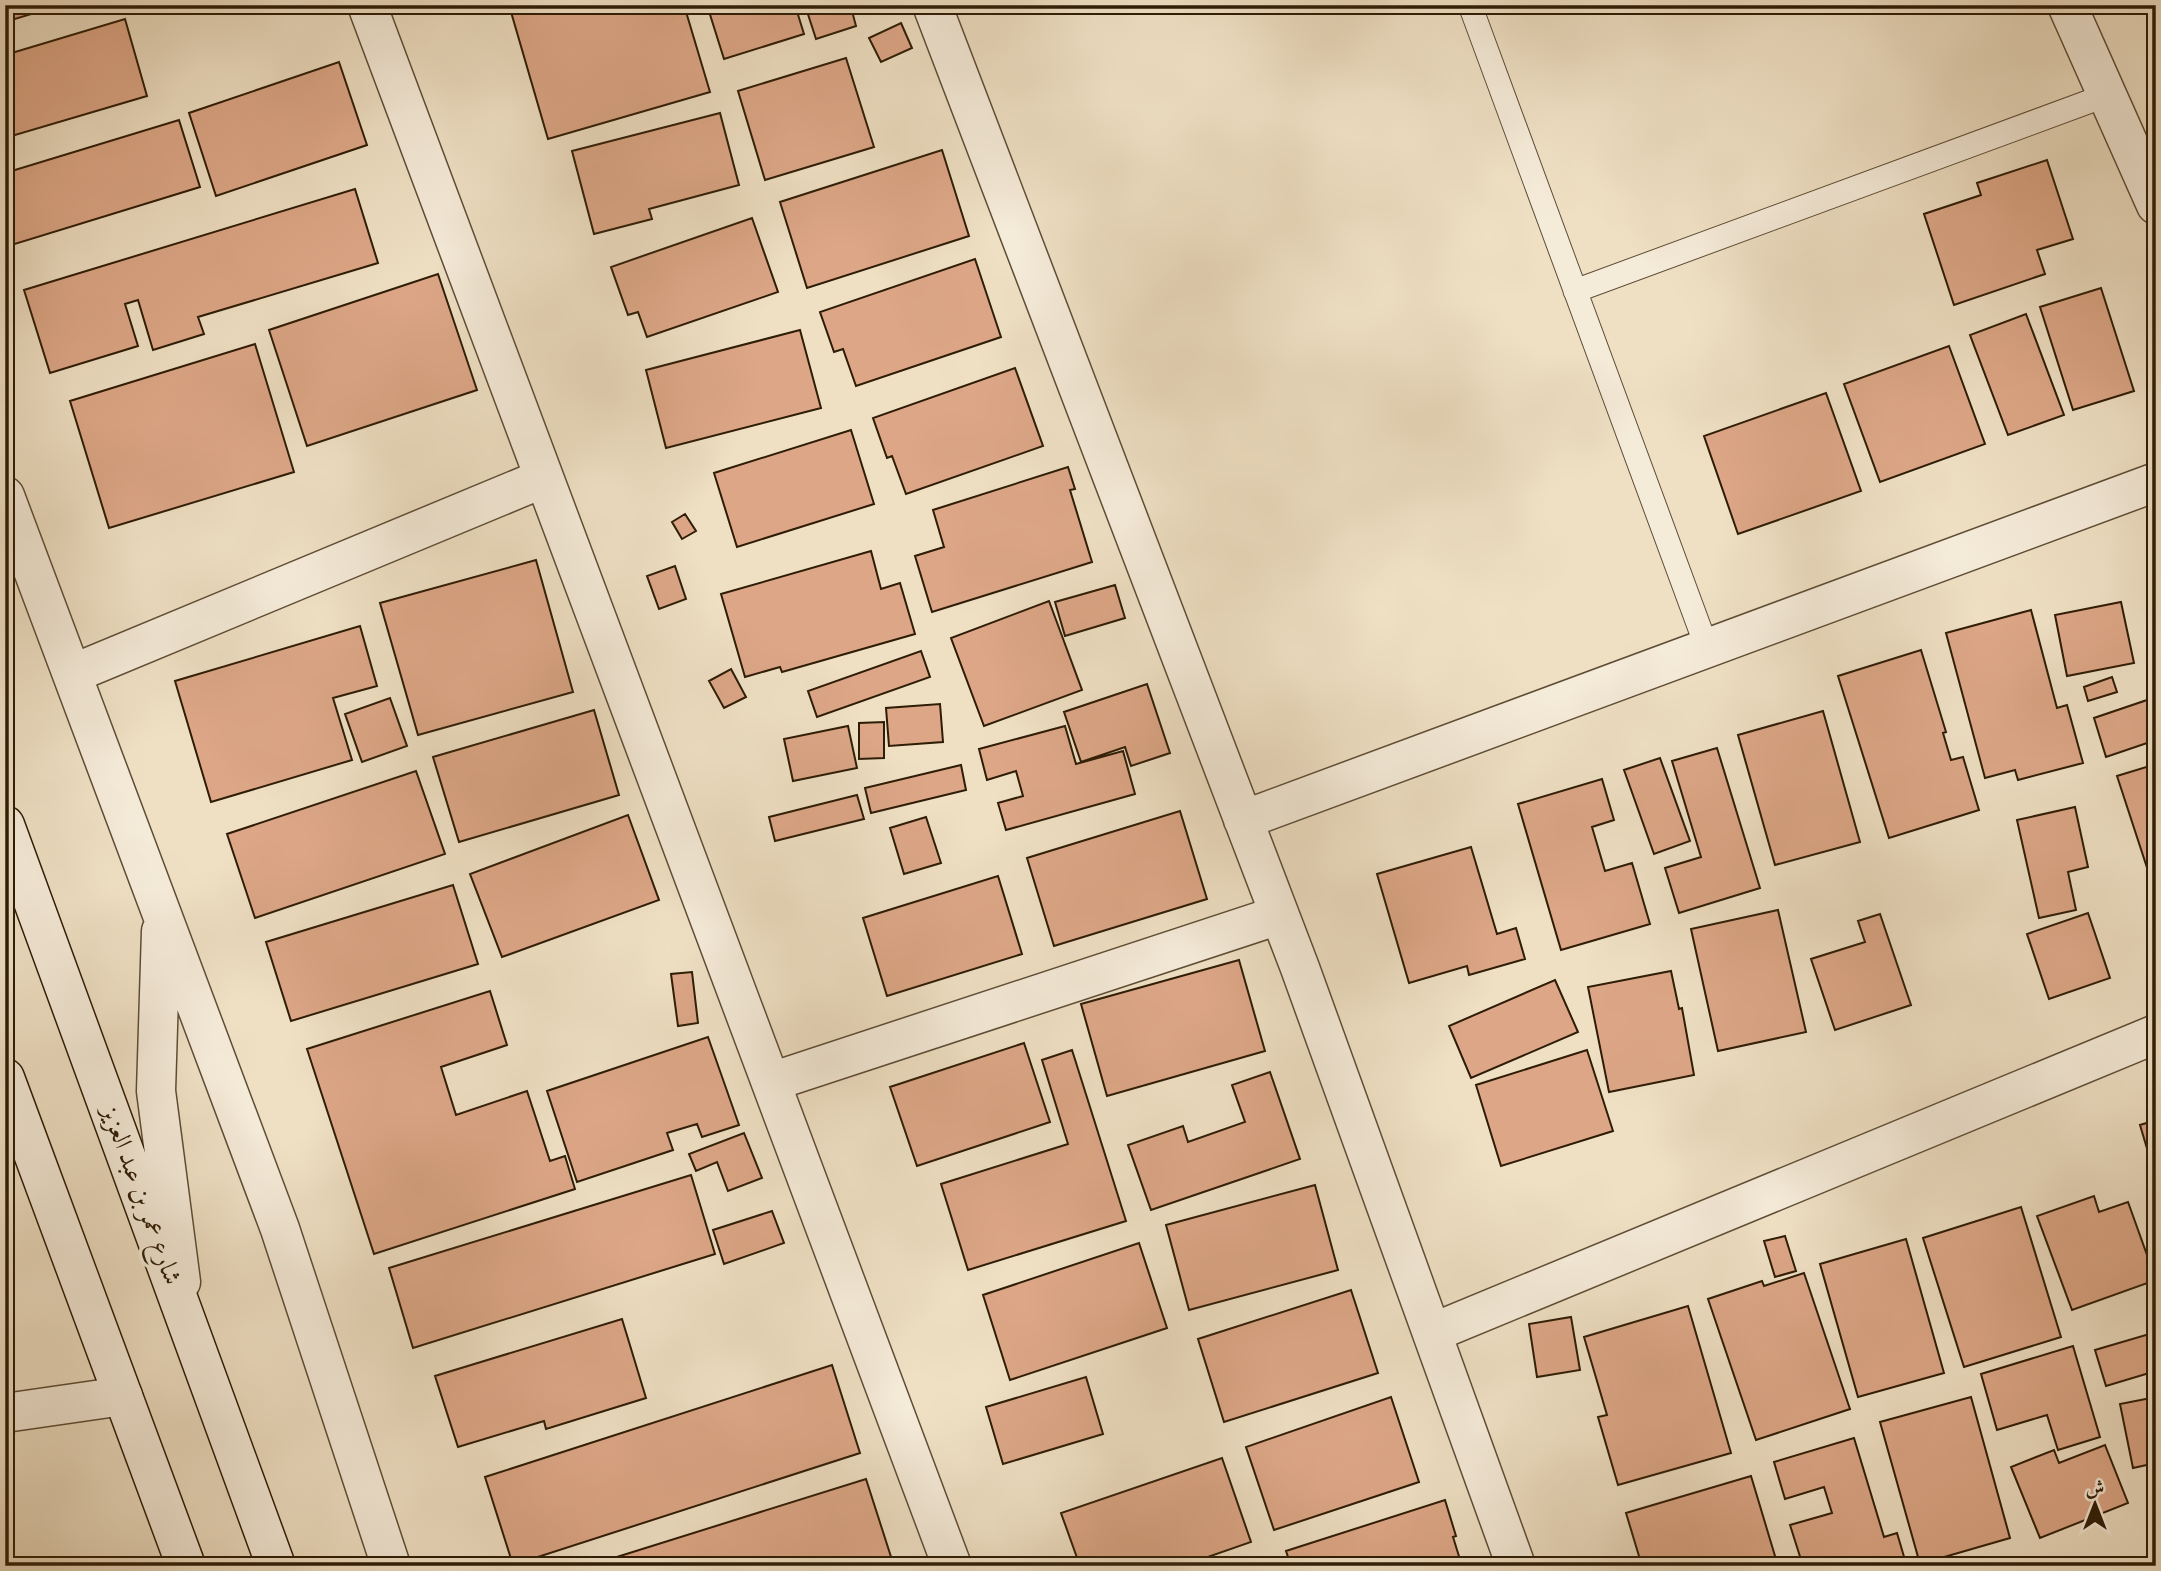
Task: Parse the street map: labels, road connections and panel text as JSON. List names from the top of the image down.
{
  "streets": {
    "street": ["شارع عمر بن عبد العزيز"]
  },
  "north": "top"
}
